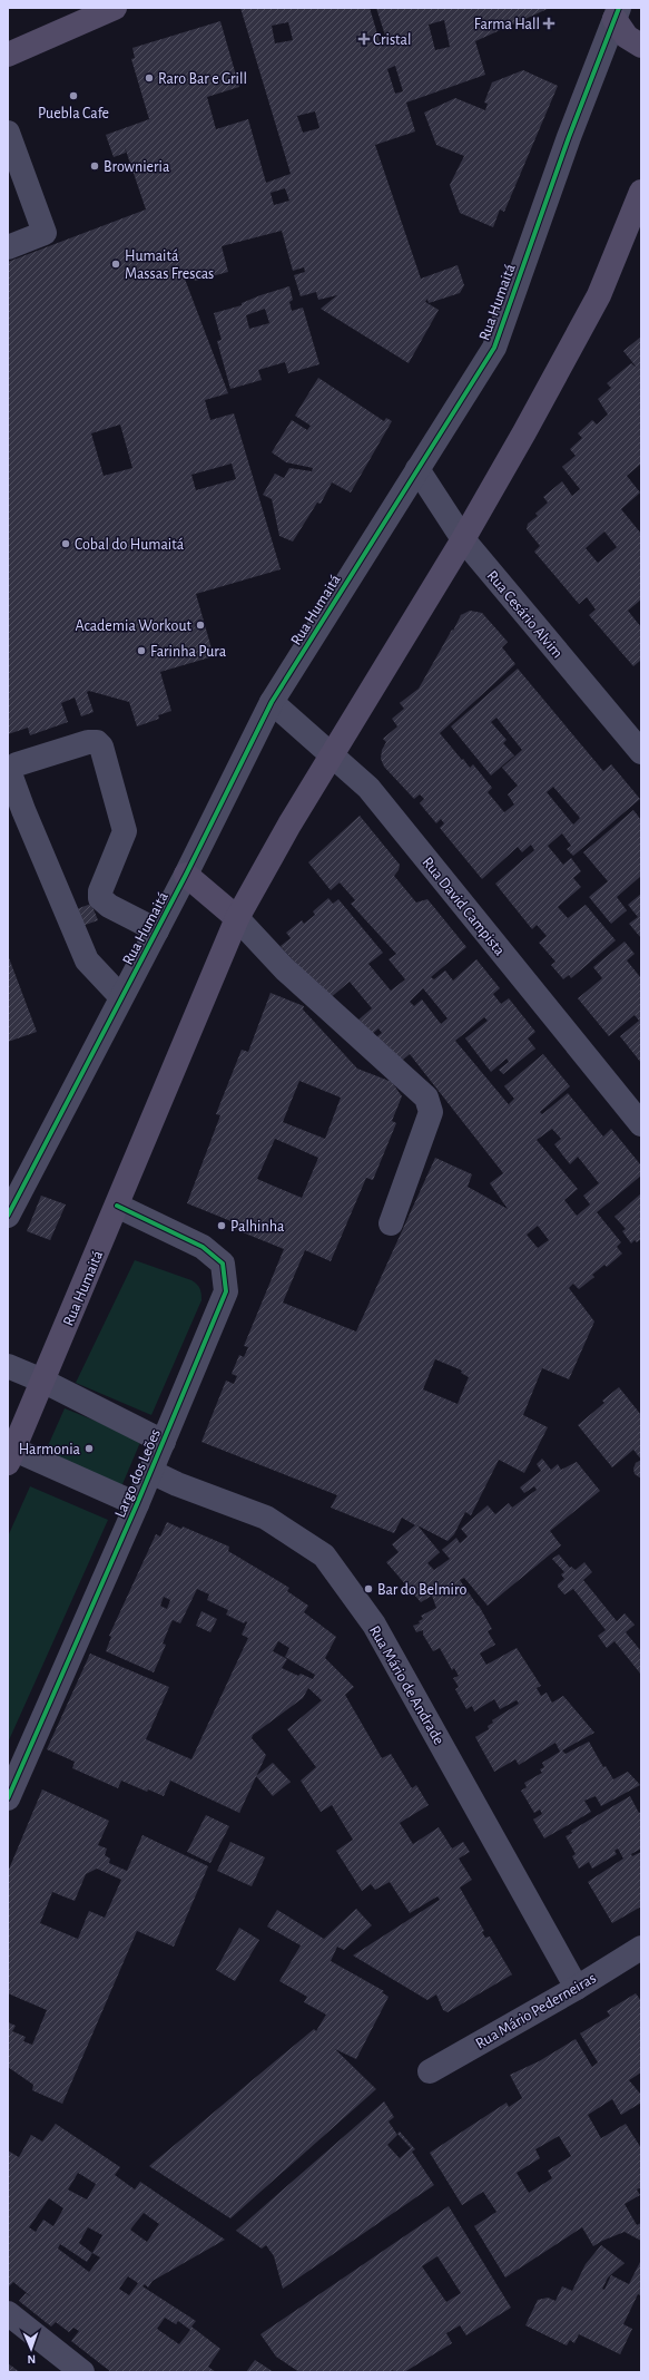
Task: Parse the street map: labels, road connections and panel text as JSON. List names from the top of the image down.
{
  "streets": {
    "main road": ["Rua Humaitá"],
    "street": [
      "Rua Cesário Alvim",
      "Rua David Campista",
      "Largo dos Leões",
      "Rua Mário de Andrade",
      "Rua Mário Pederneiras"
    ]
  },
  "crossings": [
    ["Rua Humaitá", "Rua Cesário Alvim"],
    ["Rua Humaitá", "Rua David Campista"],
    ["Rua Humaitá", "Largo dos Leões"],
    ["Largo dos Leões", "Rua Mário de Andrade"],
    ["Rua Mário de Andrade", "Rua Mário Pederneiras"]
  ],
  "places": {
    "health": ["Farma Hall", "Cristal"],
    "other": [
      "Raro Bar e Grill",
      "Puebla Cafe",
      "Brownieria",
      "Humaitá Massas Frescas",
      "Cobal do Humaitá",
      "Academia Workout",
      "Farinha Pura",
      "Palhinha",
      "Harmonia",
      "Bar do Belmiro"
    ]
  },
  "north": "bottom"
}
